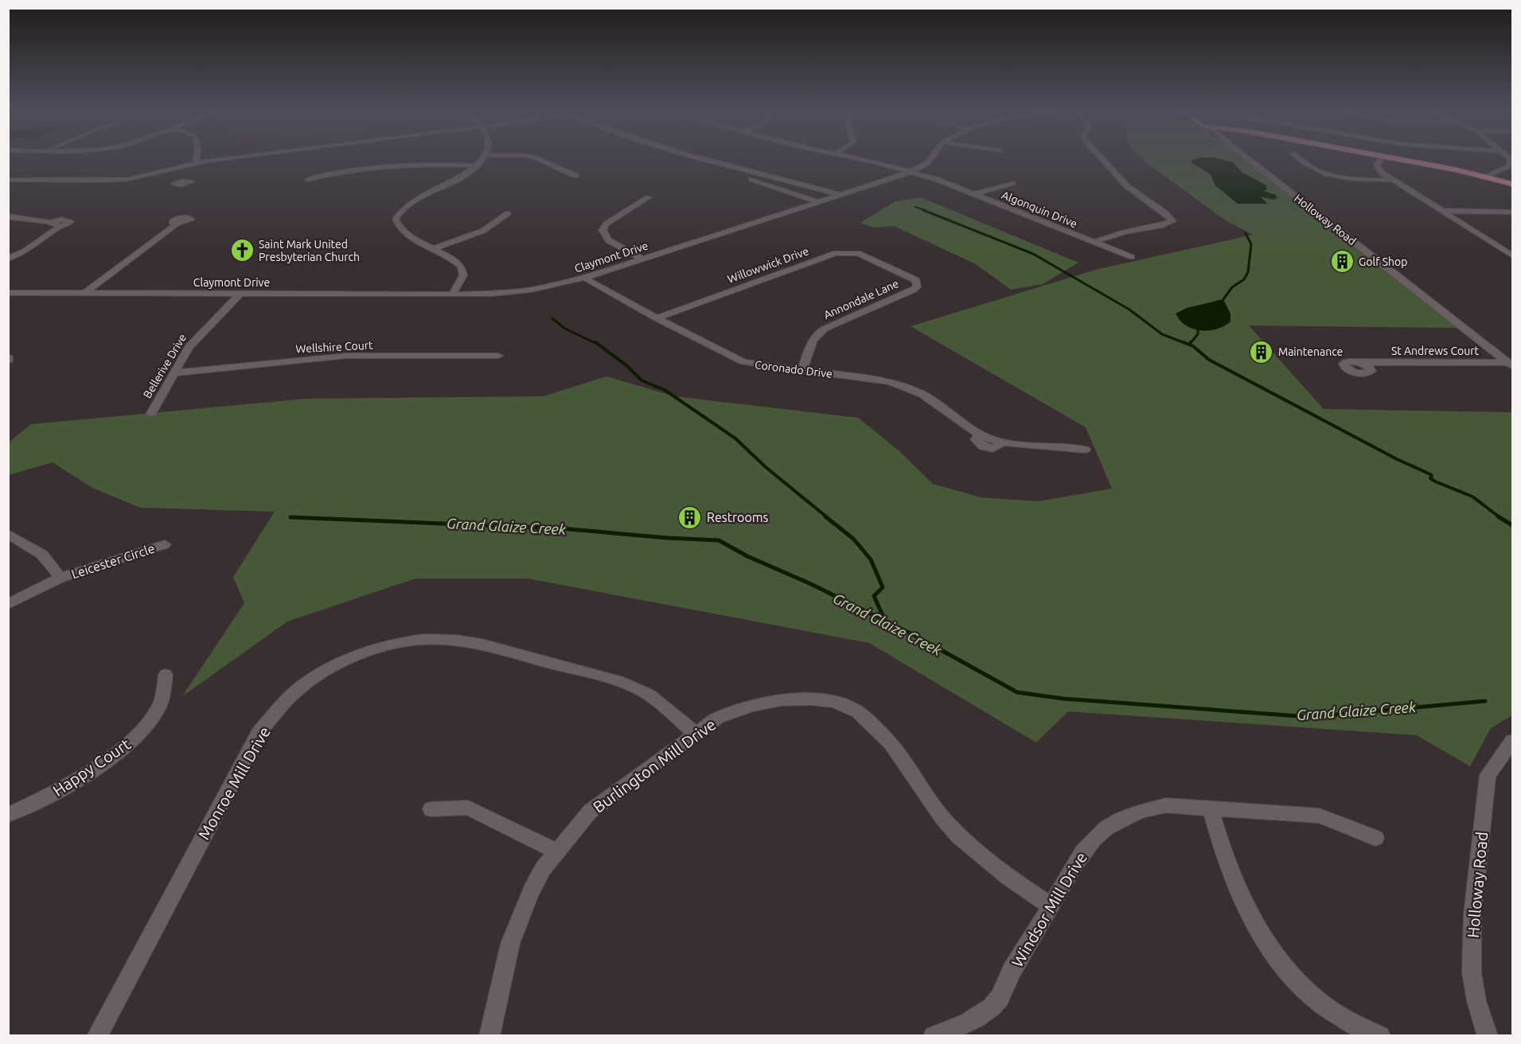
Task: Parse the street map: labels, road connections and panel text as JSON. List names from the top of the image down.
{
  "streets": {
    "street": [
      "Algonquin Drive",
      "Holloway Road",
      "Claymont Drive",
      "Willowwick Drive",
      "Annondale Lane",
      "Wellshire Court",
      "St Andrews Court",
      "Bellerive Drive",
      "Coronado Drive",
      "Leicester Circle",
      "Burlington Mill Drive",
      "Happy Court",
      "Monroe Mill Drive",
      "Windsor Mill Drive"
    ]
  },
  "crossings": [
    ["Algonquin Drive", "Claymont Drive"],
    ["Holloway Road", "St Andrews Court"],
    ["Claymont Drive", "Bellerive Drive"],
    ["Claymont Drive", "Coronado Drive"],
    ["Willowwick Drive", "Annondale Lane"],
    ["Willowwick Drive", "Coronado Drive"],
    ["Annondale Lane", "Coronado Drive"],
    ["Wellshire Court", "Bellerive Drive"],
    ["Burlington Mill Drive", "Monroe Mill Drive"],
    ["Burlington Mill Drive", "Windsor Mill Drive"]
  ],
  "water": ["Grand Glaize Creek"],
  "places": {
    "church": ["Saint Mark United Presbyterian Church"],
    "building": ["Golf Shop", "Maintenance", "Restrooms"]
  }
}
